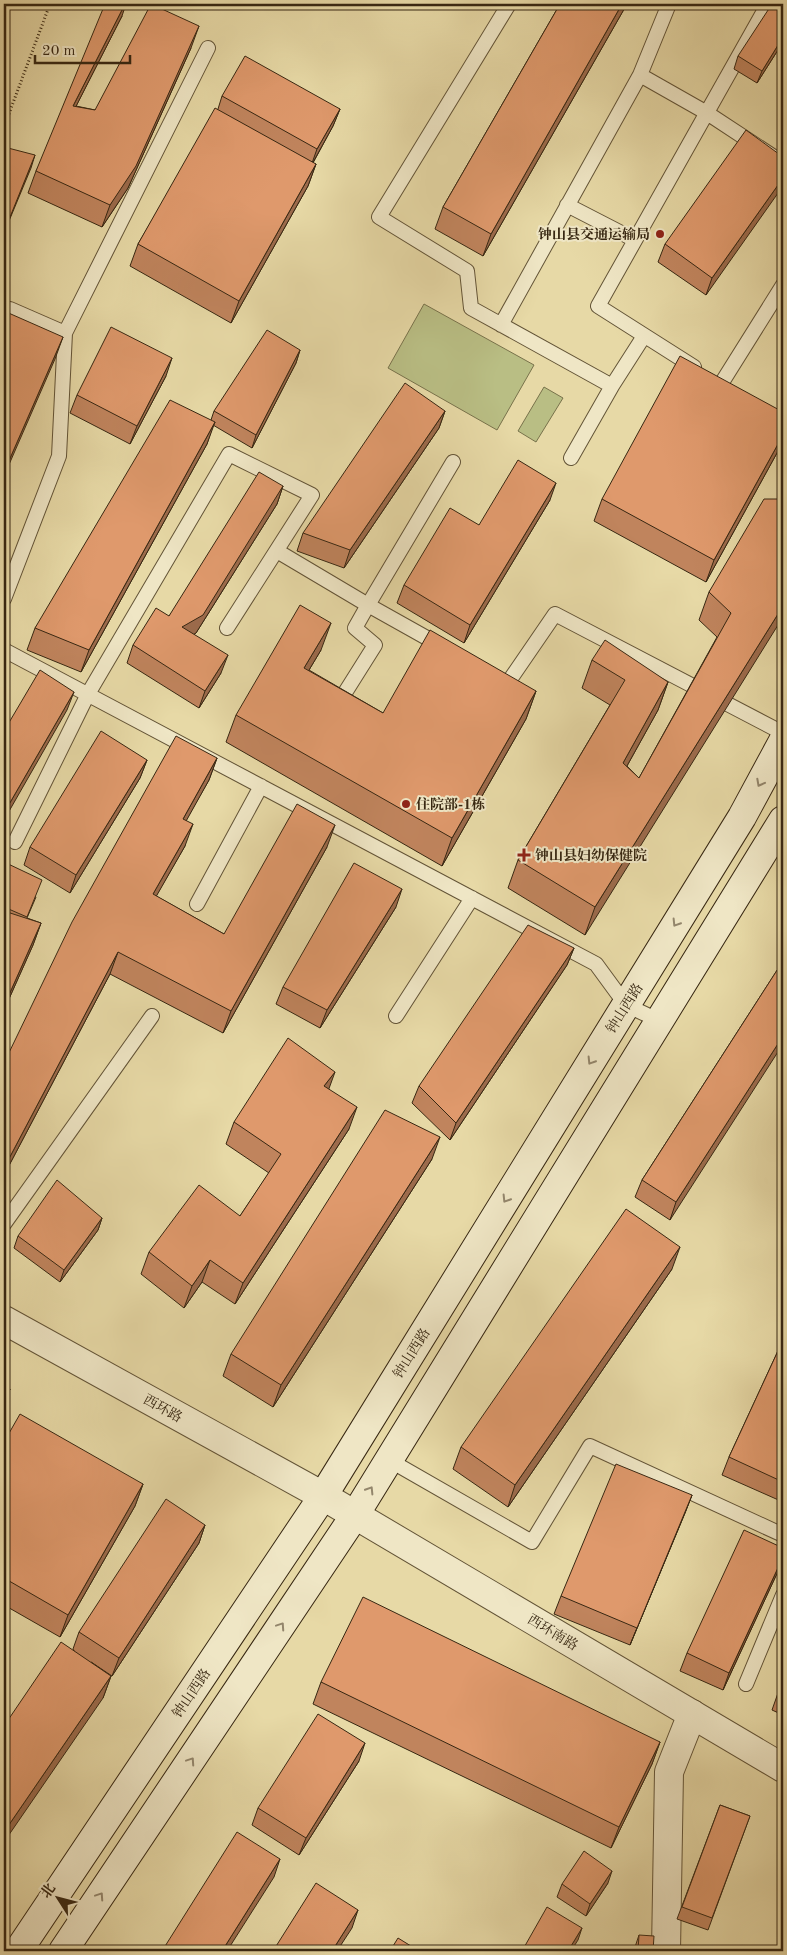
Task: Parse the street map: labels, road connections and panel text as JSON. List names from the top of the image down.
{
  "streets": {
    "main road": ["钟山西路", "西环路", "西环南路"]
  },
  "crossings": [
    ["钟山西路", "西环路"],
    ["钟山西路", "西环南路"],
    ["西环路", "西环南路"]
  ],
  "places": {
    "other": ["钟山县交通运输局", "住院部-1栋"],
    "health": ["钟山县妇幼保健院"]
  },
  "scale_bar": "20 m",
  "north": "top left"
}
